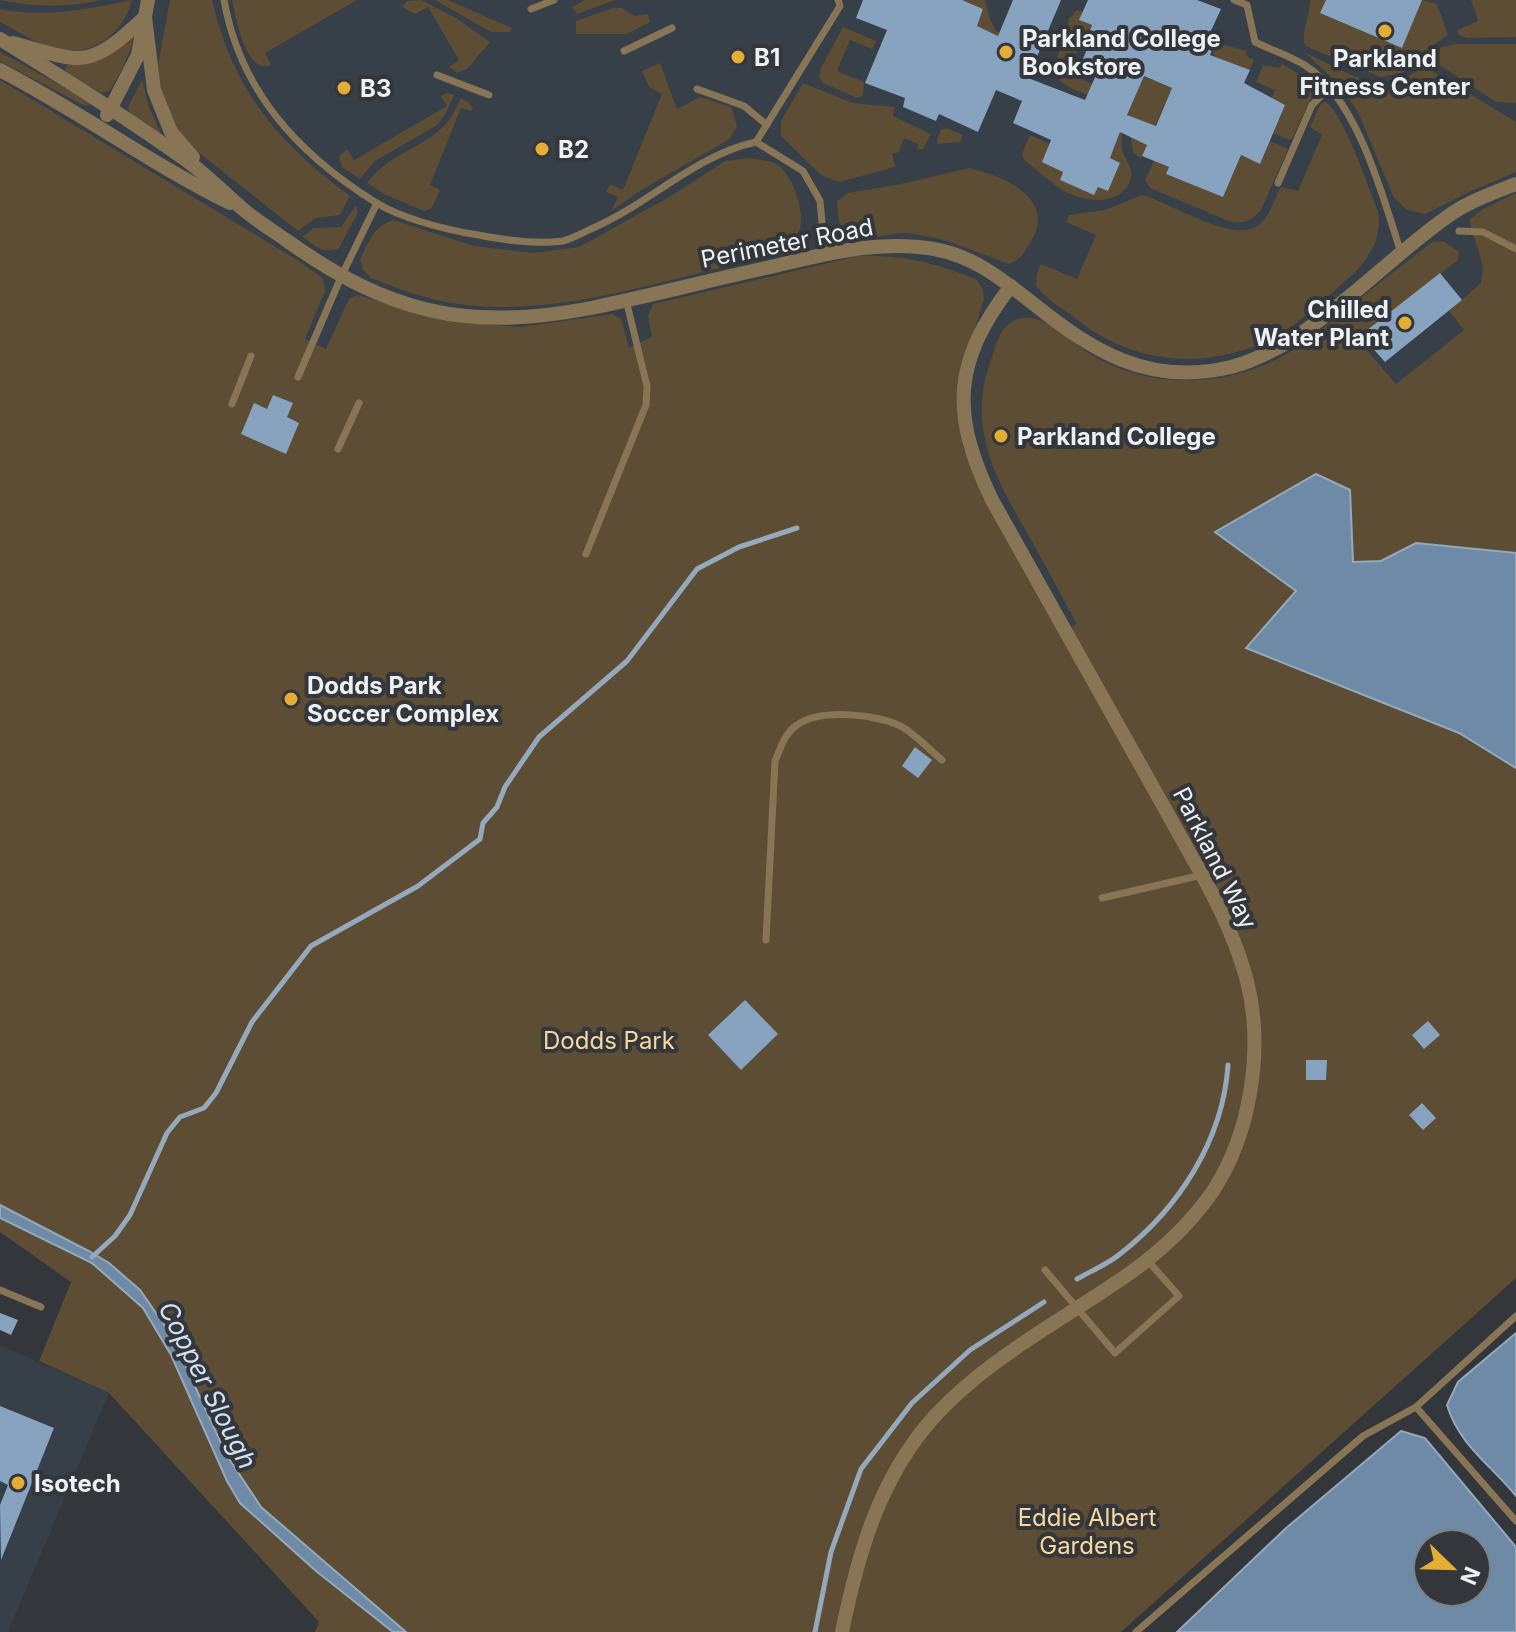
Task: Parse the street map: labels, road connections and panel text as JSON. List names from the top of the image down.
{
  "streets": {
    "street": ["Perimeter Road", "Parkland Way"]
  },
  "crossings": [
    ["Perimeter Road", "Parkland Way"]
  ],
  "water": ["Copper Slough"],
  "parks": ["Dodds Park", "Eddie Albert Gardens"],
  "places": [
    "Parkland Fitness Center",
    "Parkland College Bookstore",
    "B1",
    "B3",
    "B2",
    "Chilled Water Plant",
    "Parkland College",
    "Dodds Park Soccer Complex",
    "Isotech"
  ],
  "north": "bottom right"
}
